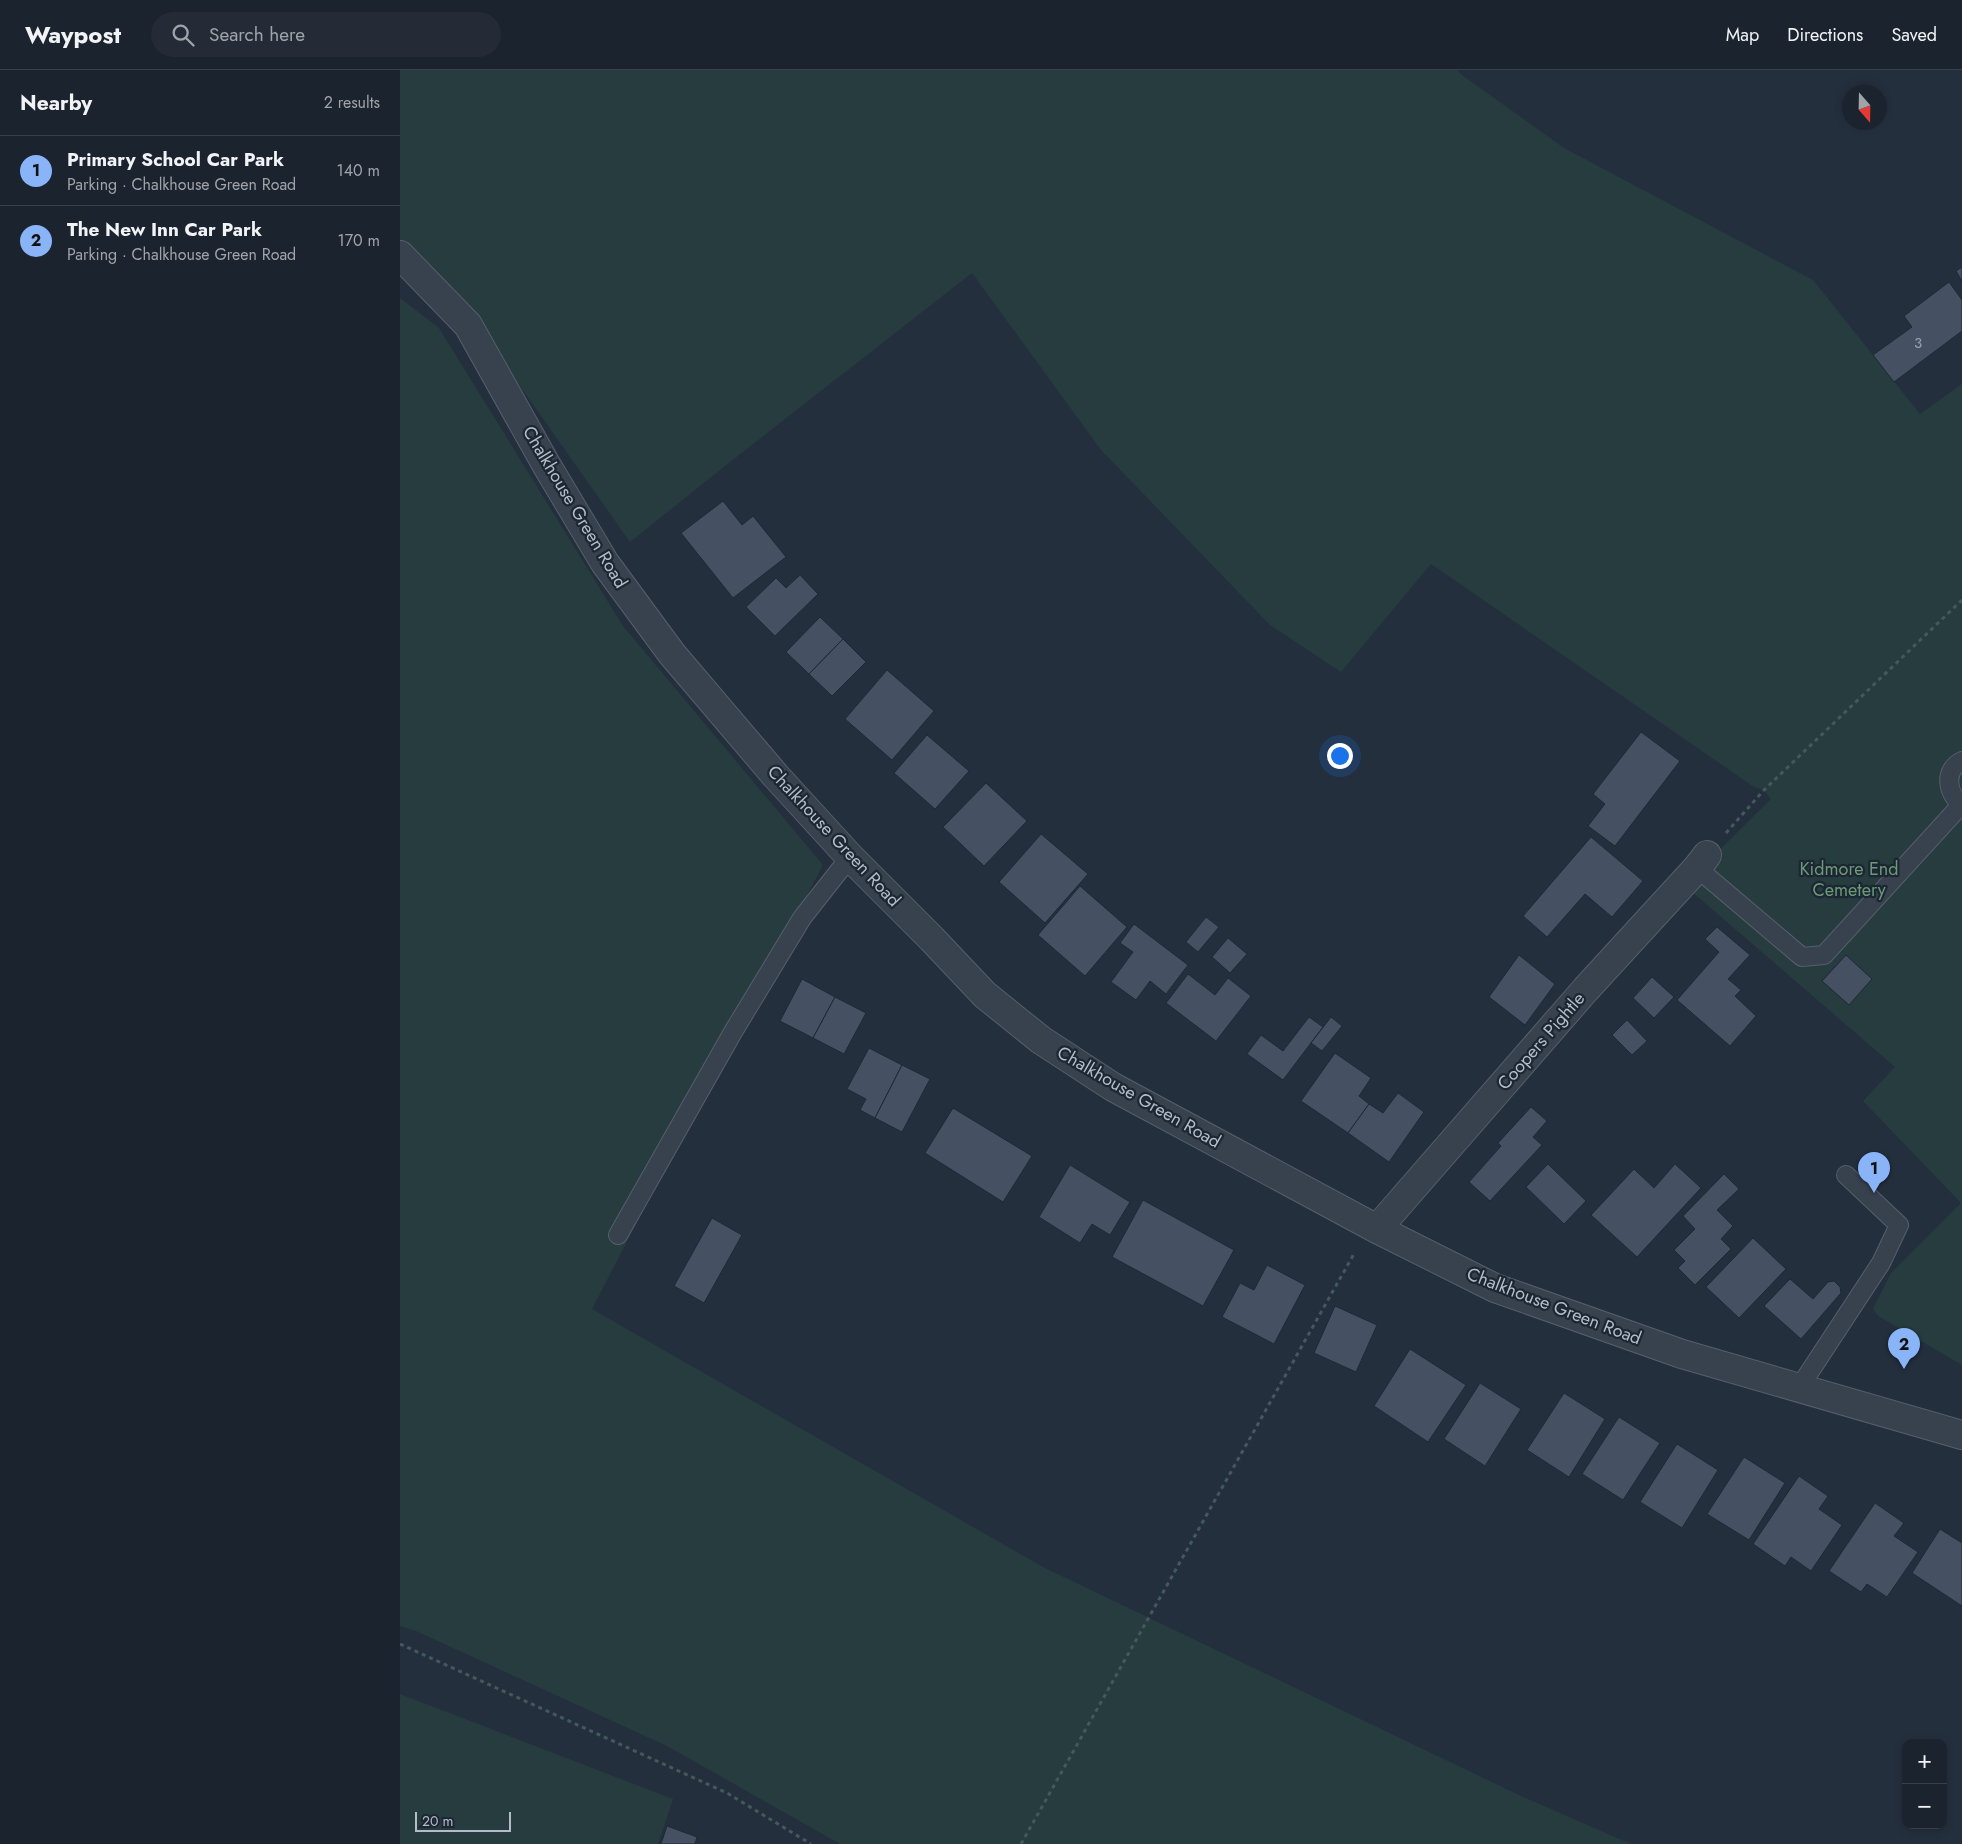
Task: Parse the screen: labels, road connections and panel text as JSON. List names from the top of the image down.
{
  "streets": {
    "street": ["Chalkhouse Green Road", "Coopers Pightle"]
  },
  "crossings": [
    ["Chalkhouse Green Road", "Coopers Pightle"]
  ],
  "parks": ["Kidmore End Cemetery"],
  "house_numbers": ["3"],
  "scale_bar": "20 m",
  "north": "bottom",
  "page": {
    "header": "Waypost",
    "search": "Search here",
    "nav": ["Map", "Directions", "Saved"],
    "heading": ["Nearby", "2 results"],
    "list": [
      {
        "mark": "1",
        "name": "Primary School Car Park",
        "note": "Parking · Chalkhouse Green Road",
        "value": "140 m"
      },
      {
        "mark": "2",
        "name": "The New Inn Car Park",
        "note": "Parking · Chalkhouse Green Road",
        "value": "170 m"
      }
    ],
    "pins": ["1", "2"],
    "map_buttons": ["+", "−"],
    "scale": "20 m"
  }
}
